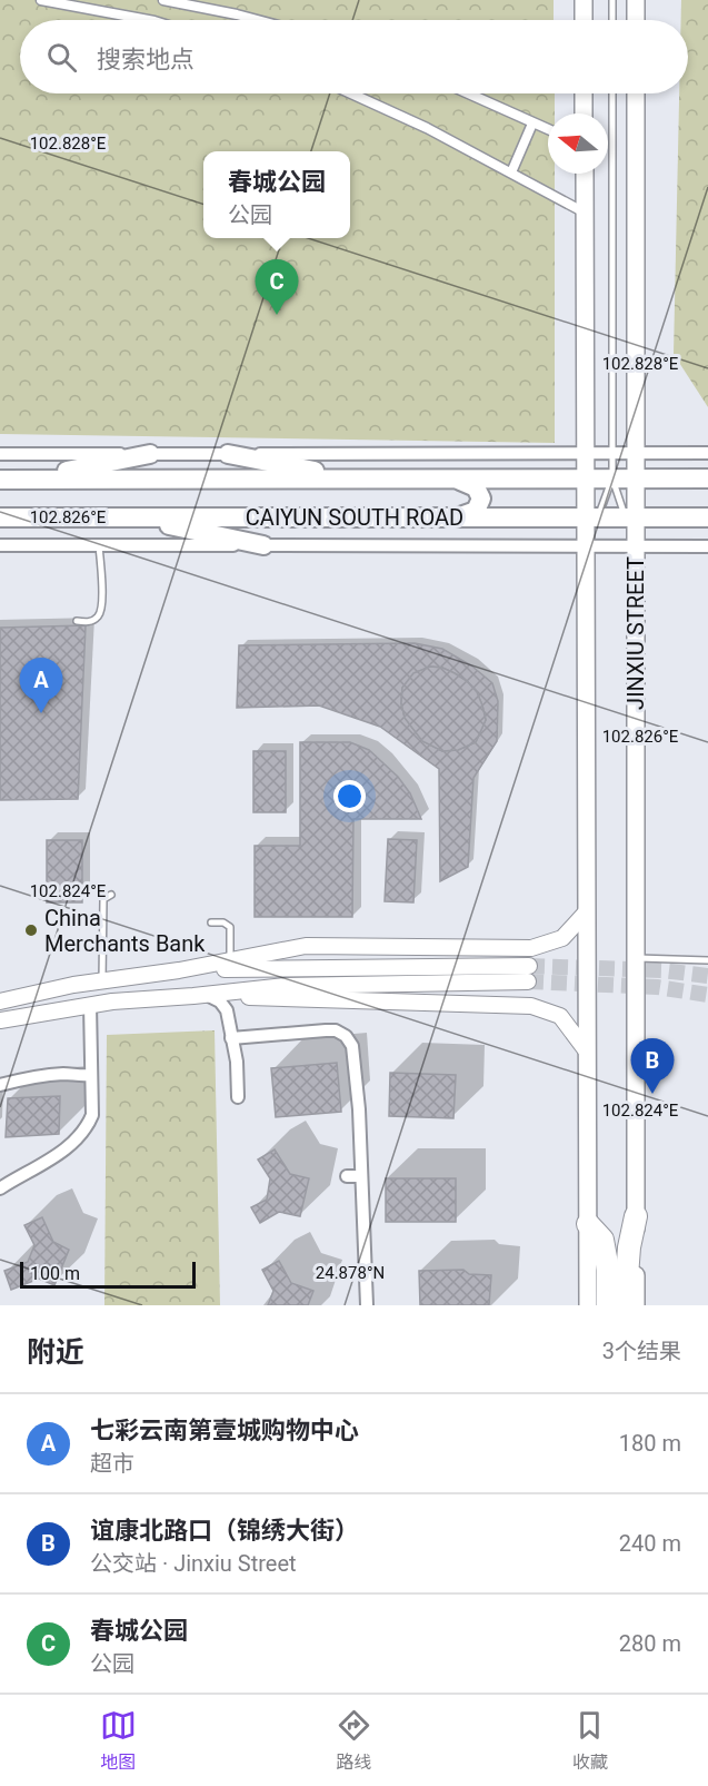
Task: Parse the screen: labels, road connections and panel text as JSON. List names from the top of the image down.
{
  "streets": {
    "main road": ["CAIYUN SOUTH ROAD", "JINXIU STREET"]
  },
  "crossings": [
    ["CAIYUN SOUTH ROAD", "JINXIU STREET"]
  ],
  "places": ["China Merchants Bank"],
  "scale_bar": "100 m",
  "north": "left",
  "page": {
    "search": "搜索地点",
    "popup": ["春城公园", "公园"],
    "pins": ["C", "A", "B"],
    "scale": "100 m",
    "heading": ["附近", "3个结果"],
    "list": [
      {
        "mark": "A",
        "name": "七彩云南第壹城购物中心",
        "note": "超市",
        "value": "180 m"
      },
      {
        "mark": "B",
        "name": "谊康北路口（锦绣大街）",
        "note": "公交站 · Jinxiu Street",
        "value": "240 m"
      },
      {
        "mark": "C",
        "name": "春城公园",
        "note": "公园",
        "value": "280 m"
      }
    ],
    "nav": ["地图", "路线", "收藏"]
  },
  "coordinates": [
    "102.828°E",
    "102.826°E",
    "102.824°E",
    "24.878°N"
  ]
}
